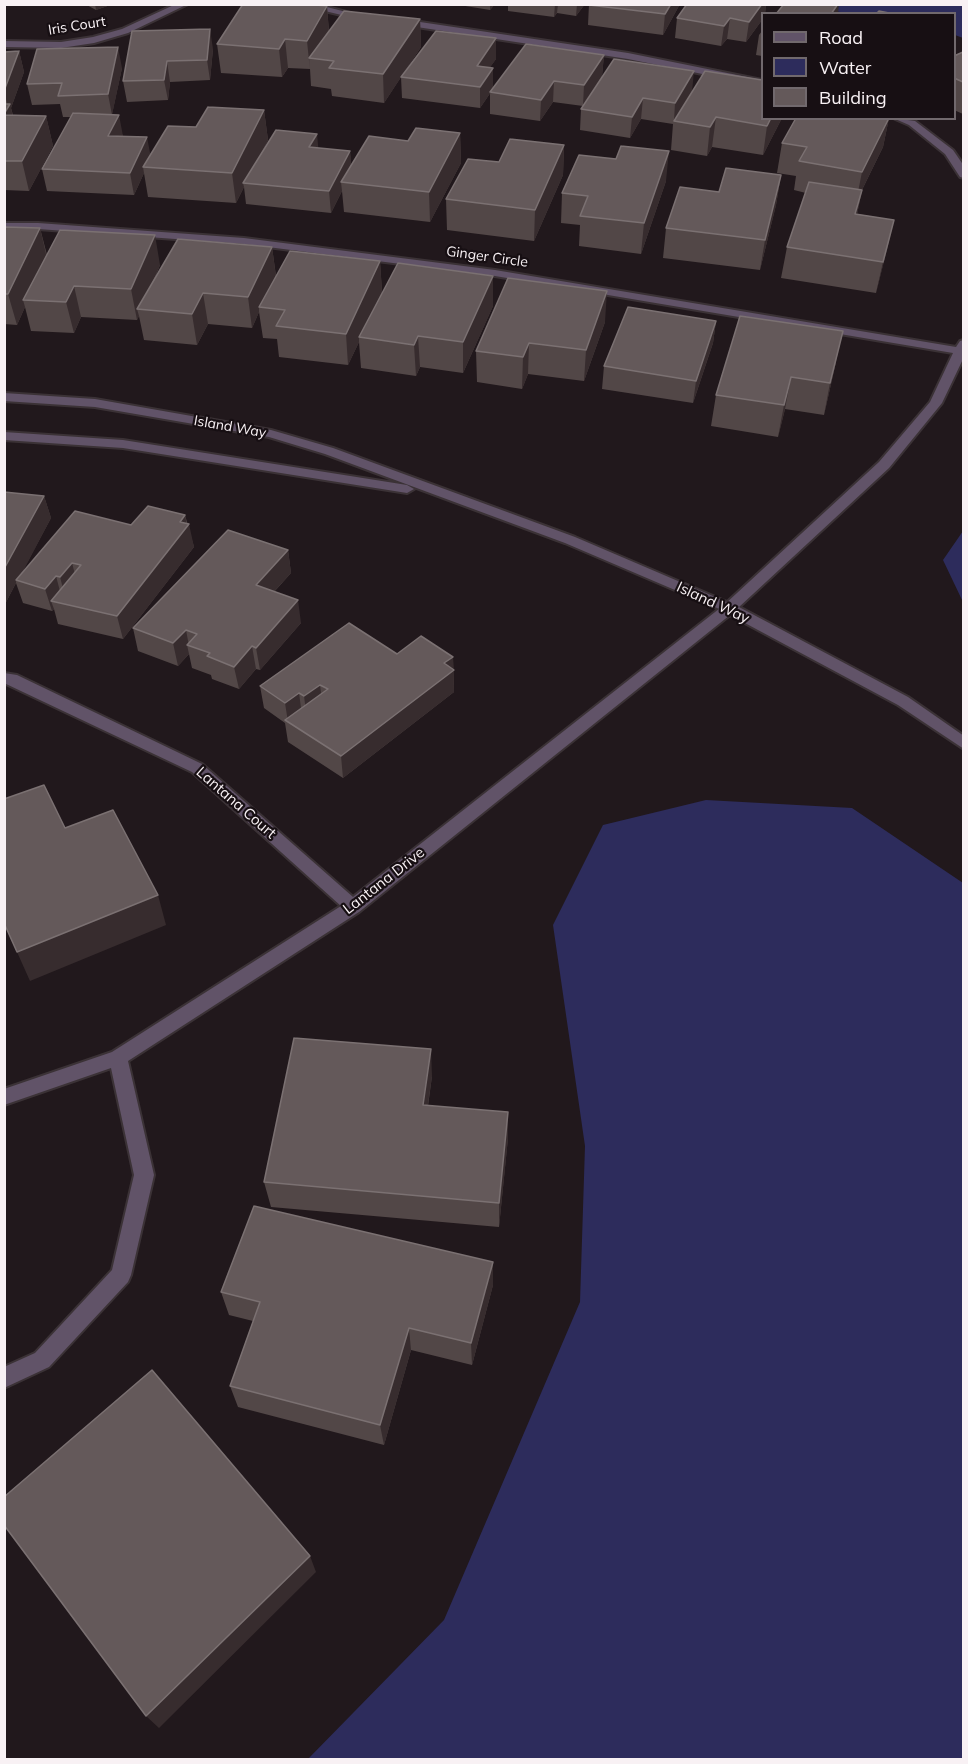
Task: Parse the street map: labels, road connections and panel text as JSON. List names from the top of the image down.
{
  "streets": {
    "street": [
      "Iris Court",
      "Ginger Circle",
      "Island Way",
      "Lantana Court",
      "Lantana Drive"
    ]
  },
  "crossings": [
    ["Ginger Circle", "Island Way"],
    ["Ginger Circle", "Lantana Drive"],
    ["Island Way", "Lantana Drive"],
    ["Lantana Court", "Lantana Drive"]
  ],
  "legend": ["Road", "Water", "Building"]
}
